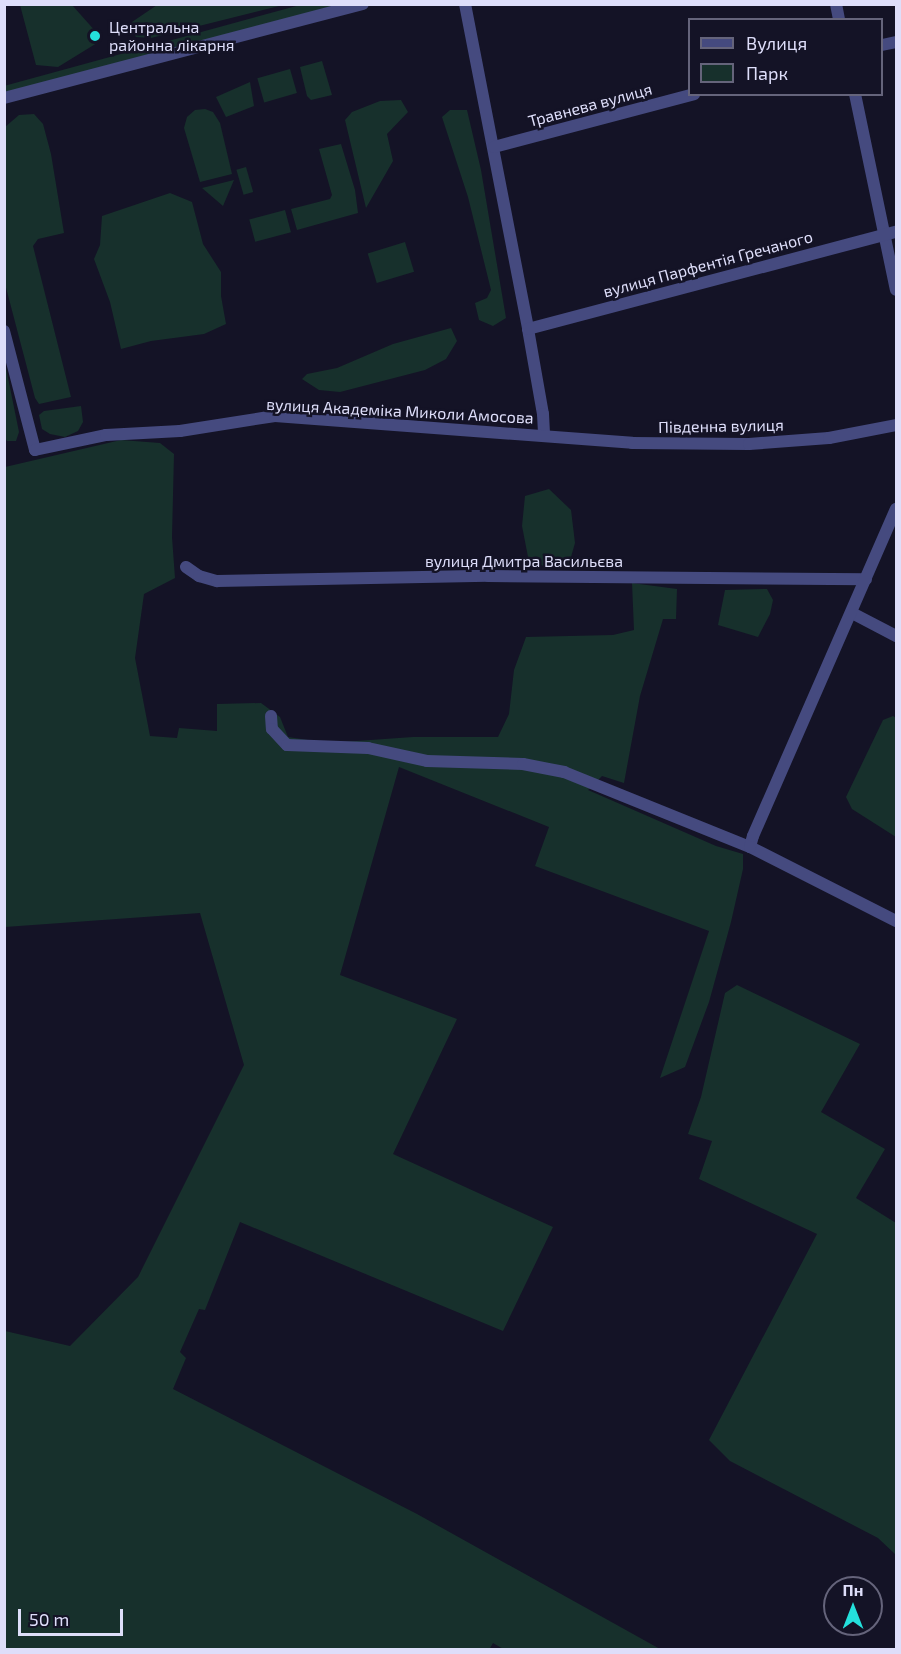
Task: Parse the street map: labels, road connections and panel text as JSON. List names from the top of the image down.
{
  "streets": {
    "street": [
      "Травнева вулиця",
      "вулиця Парфентія Гречаного",
      "вулиця Академіка Миколи Амосова",
      "Південна вулиця",
      "вулиця Дмитра Васильєва"
    ]
  },
  "crossings": [
    ["Травнева вулиця", "вулиця Академіка Миколи Амосова"],
    ["вулиця Парфентія Гречаного", "вулиця Академіка Миколи Амосова"],
    ["вулиця Академіка Миколи Амосова", "Південна вулиця"]
  ],
  "places": ["Центральна районна лікарня"],
  "legend": ["Вулиця", "Парк"],
  "scale_bar": "50 m",
  "north": "top"
}
